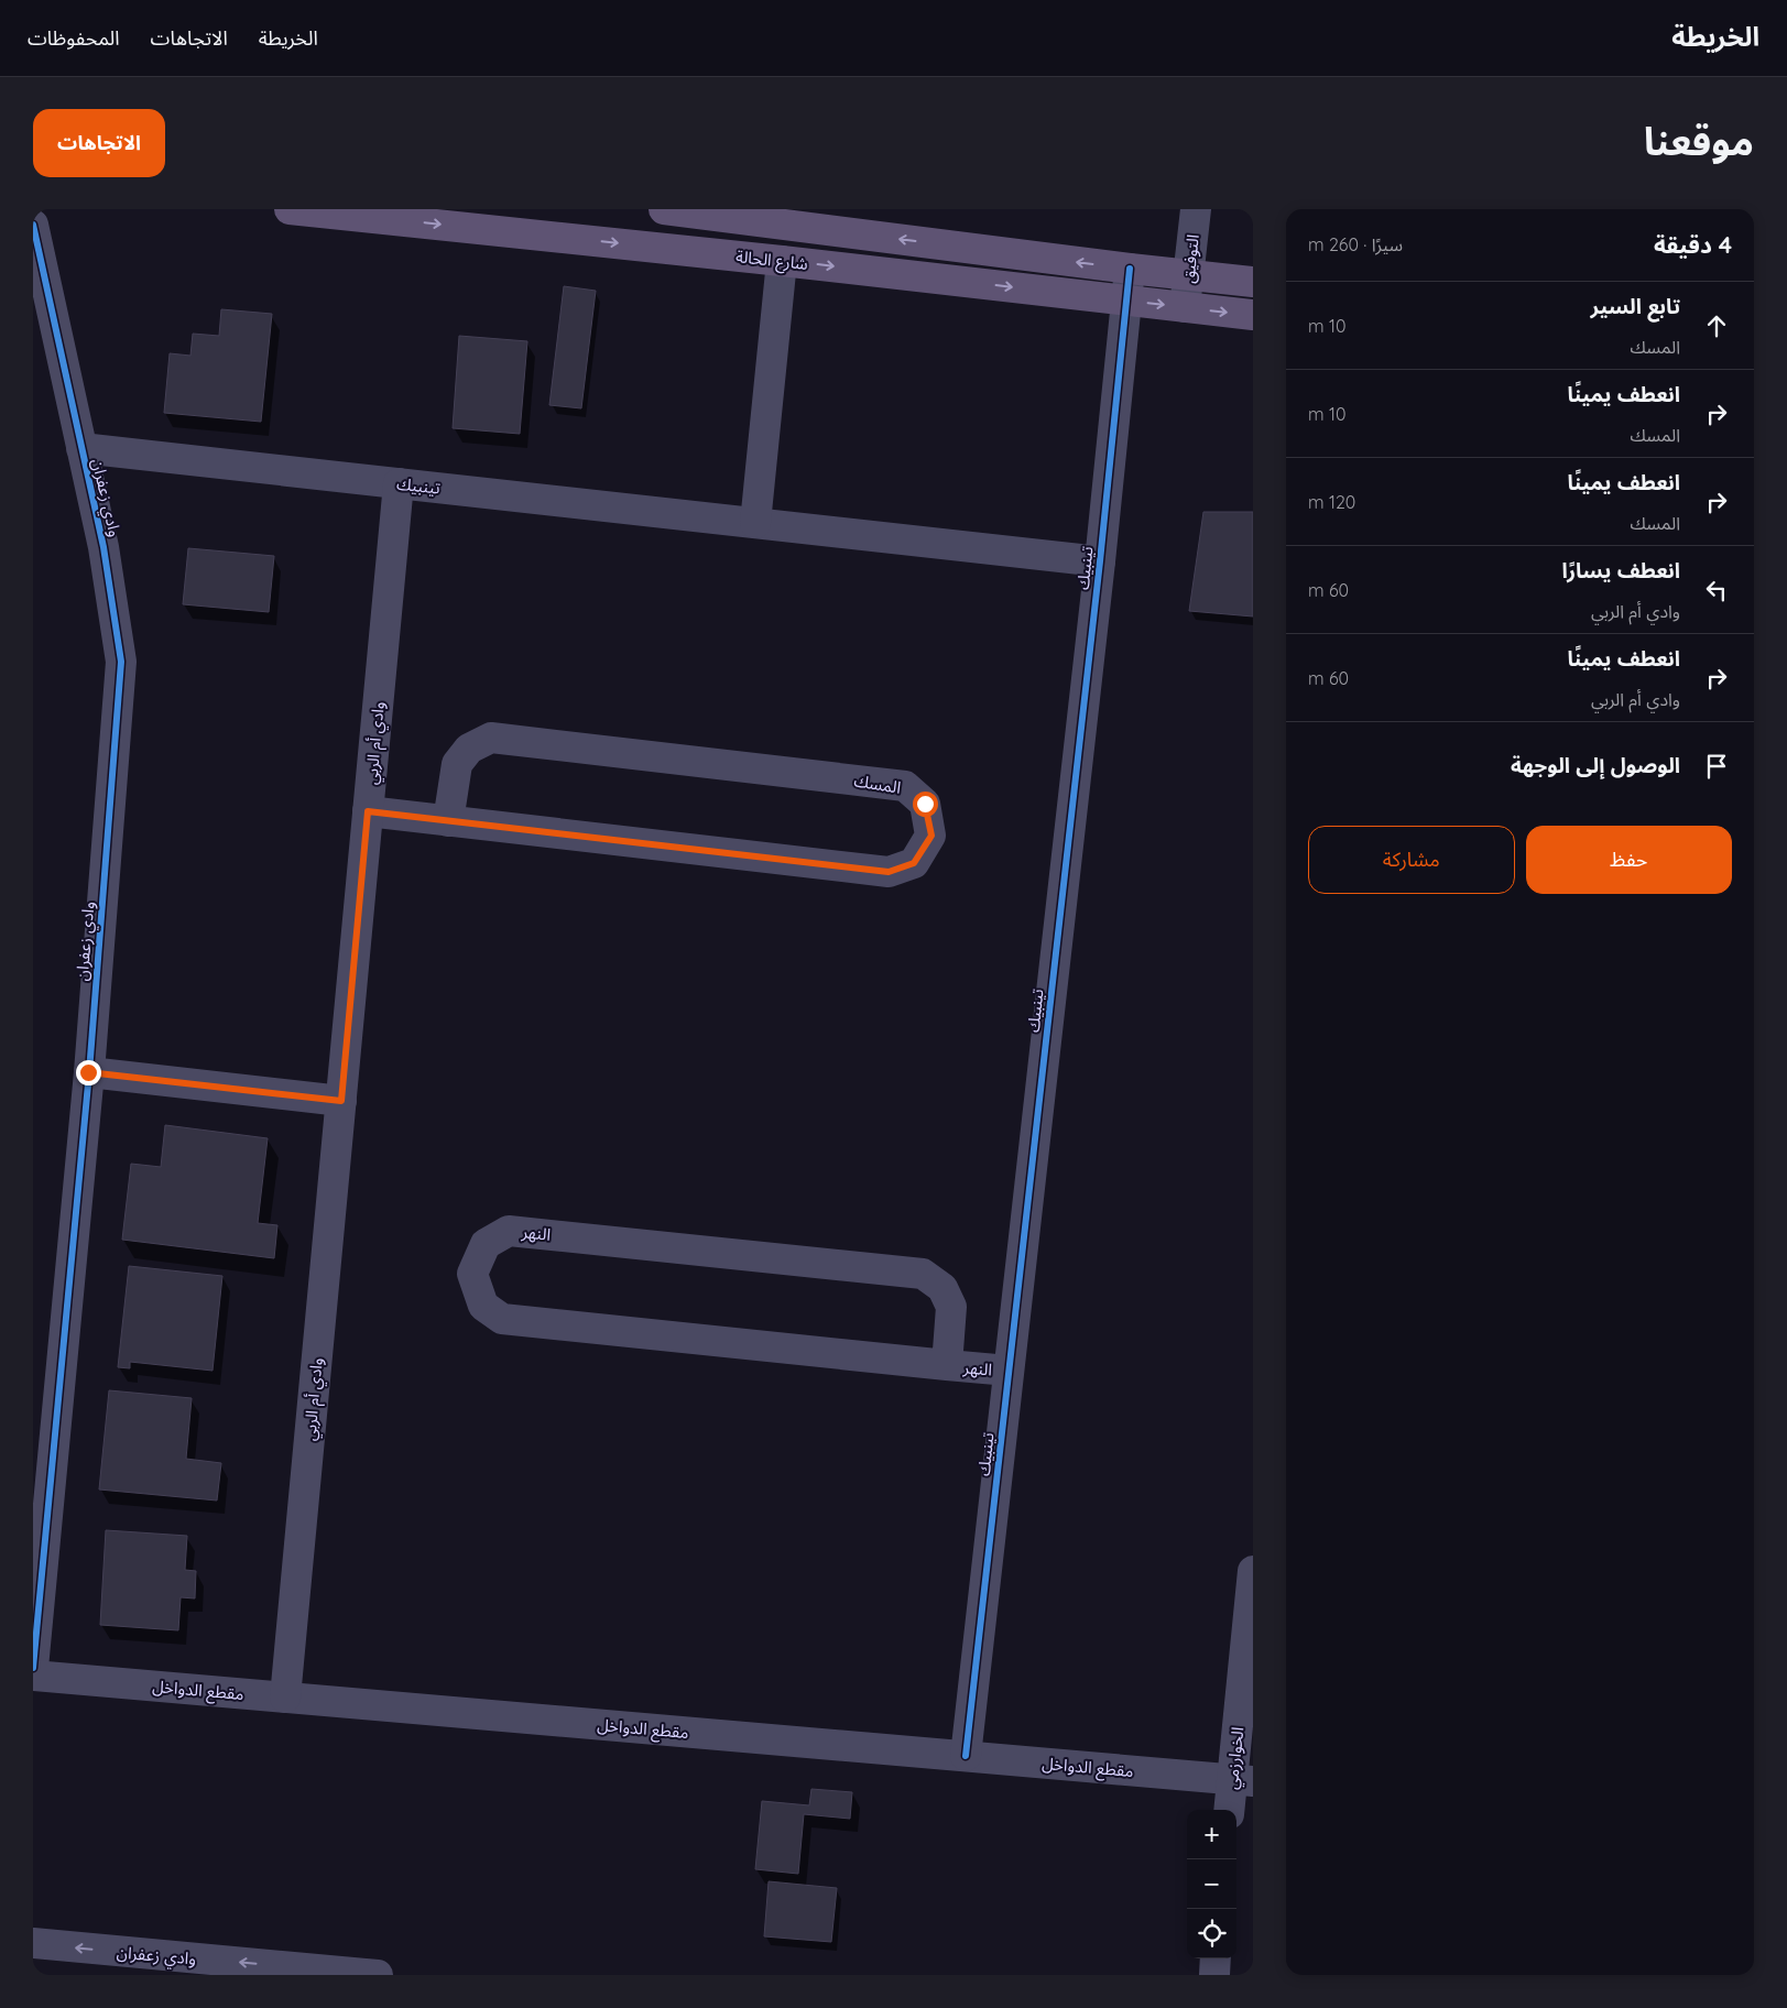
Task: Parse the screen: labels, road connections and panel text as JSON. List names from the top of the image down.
{
  "streets": {
    "main road": ["شارع الحالة"],
    "street": [
      "التوفيق",
      "تينبيك",
      "وادي زعفران",
      "وادي أم الربي",
      "المسك",
      "النهر",
      "مقطع الدواخل",
      "الخوارزمي"
    ]
  },
  "crossings": [
    ["التوفيق", "شارع الحالة"],
    ["شارع الحالة", "تينبيك"],
    ["تينبيك", "وادي زعفران"],
    ["تينبيك", "وادي أم الربي"],
    ["تينبيك", "النهر"],
    ["تينبيك", "مقطع الدواخل"],
    ["وادي أم الربي", "المسك"],
    ["وادي أم الربي", "مقطع الدواخل"],
    ["مقطع الدواخل", "الخوارزمي"]
  ],
  "page": {
    "header": "الخريطة",
    "nav": ["الخريطة", "الاتجاهات", "المحفوظات"],
    "title": "موقعنا",
    "buttons": [
      "الاتجاهات",
      ["حفظ", "مشاركة"]
    ],
    "heading": ["4 دقيقة", "سيرًا · 260 m"],
    "list": [
      ["تابع السير", "المسك", "10 m"],
      ["انعطف يمينًا", "المسك", "10 m"],
      ["انعطف يمينًا", "المسك", "120 m"],
      ["انعطف يسارًا", "وادي أم الربي", "60 m"],
      ["انعطف يمينًا", "وادي أم الربي", "60 m"],
      "الوصول إلى الوجهة"
    ],
    "map_buttons": ["+", "−"]
  }
}
